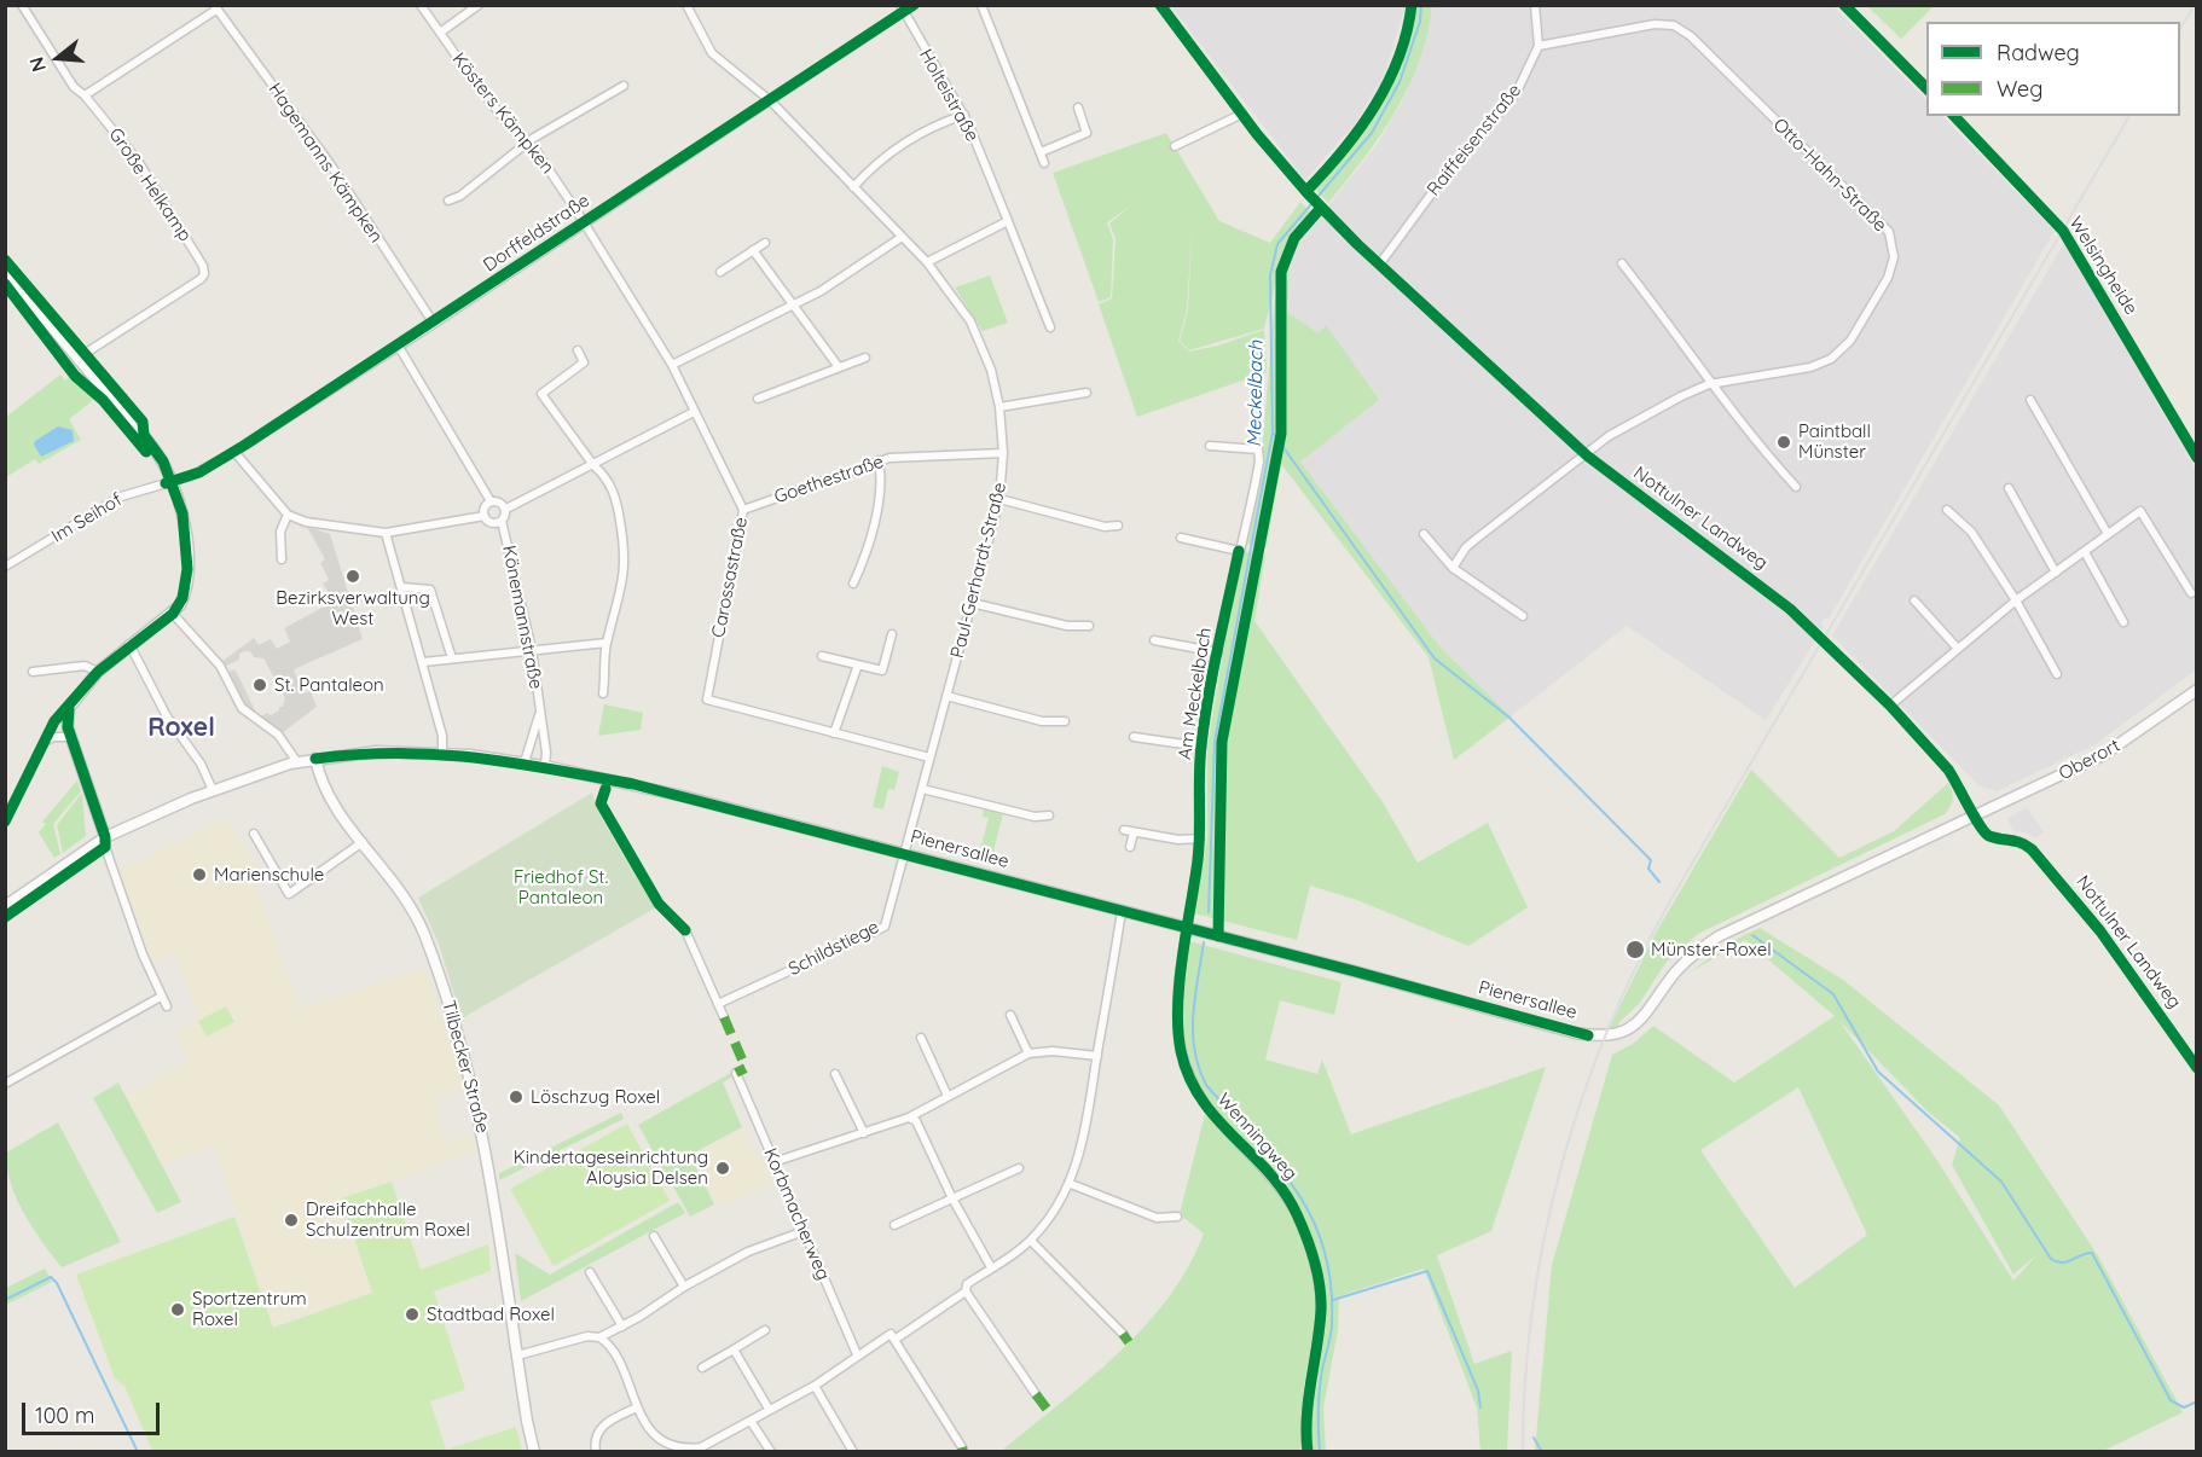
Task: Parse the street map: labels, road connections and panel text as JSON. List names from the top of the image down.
{
  "streets": {
    "main road": ["Oberort", "Pienersallee", "Tilbecker Straße"],
    "street": [
      "Holteistraße",
      "Kösters Kämpken",
      "Raiffeisenstraße",
      "Hagemanns Kämpken",
      "Otto-Hahn-Straße",
      "Große Helkamp",
      "Dorffeldstraße",
      "Welsingheide",
      "Goethestraße",
      "Im Seihof",
      "Nottulner Landweg",
      "Paul-Gerhardt-Straße",
      "Carossastraße",
      "Könemannstraße",
      "Am Meckelbach",
      "Schildstiege",
      "Wenningweg",
      "Korbmacherweg"
    ]
  },
  "crossings": [
    ["Holteistraße", "Dorffeldstraße"],
    ["Kösters Kämpken", "Dorffeldstraße"],
    ["Kösters Kämpken", "Carossastraße"],
    ["Raiffeisenstraße", "Otto-Hahn-Straße"],
    ["Raiffeisenstraße", "Nottulner Landweg"],
    ["Hagemanns Kämpken", "Dorffeldstraße"],
    ["Otto-Hahn-Straße", "Nottulner Landweg"],
    ["Dorffeldstraße", "Im Seihof"],
    ["Dorffeldstraße", "Paul-Gerhardt-Straße"],
    ["Dorffeldstraße", "Carossastraße"],
    ["Goethestraße", "Paul-Gerhardt-Straße"],
    ["Goethestraße", "Carossastraße"],
    ["Nottulner Landweg", "Oberort"],
    ["Nottulner Landweg", "Pienersallee"],
    ["Paul-Gerhardt-Straße", "Carossastraße"],
    ["Paul-Gerhardt-Straße", "Pienersallee"],
    ["Paul-Gerhardt-Straße", "Schildstiege"],
    ["Könemannstraße", "Pienersallee"],
    ["Am Meckelbach", "Pienersallee"],
    ["Am Meckelbach", "Wenningweg"],
    ["Oberort", "Pienersallee"],
    ["Pienersallee", "Schildstiege"],
    ["Pienersallee", "Tilbecker Straße"],
    ["Pienersallee", "Wenningweg"]
  ],
  "districts": ["Roxel"],
  "water": ["Meckelbach"],
  "parks": ["Friedhof St. Pantaleon"],
  "places": [
    "Paintball Münster",
    "Bezirksverwaltung West",
    "St. Pantaleon",
    "Marienschule",
    "Münster-Roxel",
    "Löschzug Roxel",
    "Kindertageseinrichtung Aloysia Delsen",
    "Dreifachhalle Schulzentrum Roxel",
    "Sportzentrum Roxel",
    "Stadtbad Roxel"
  ],
  "legend": ["Radweg", "Weg"],
  "scale_bar": "100 m",
  "north": "left"
}
